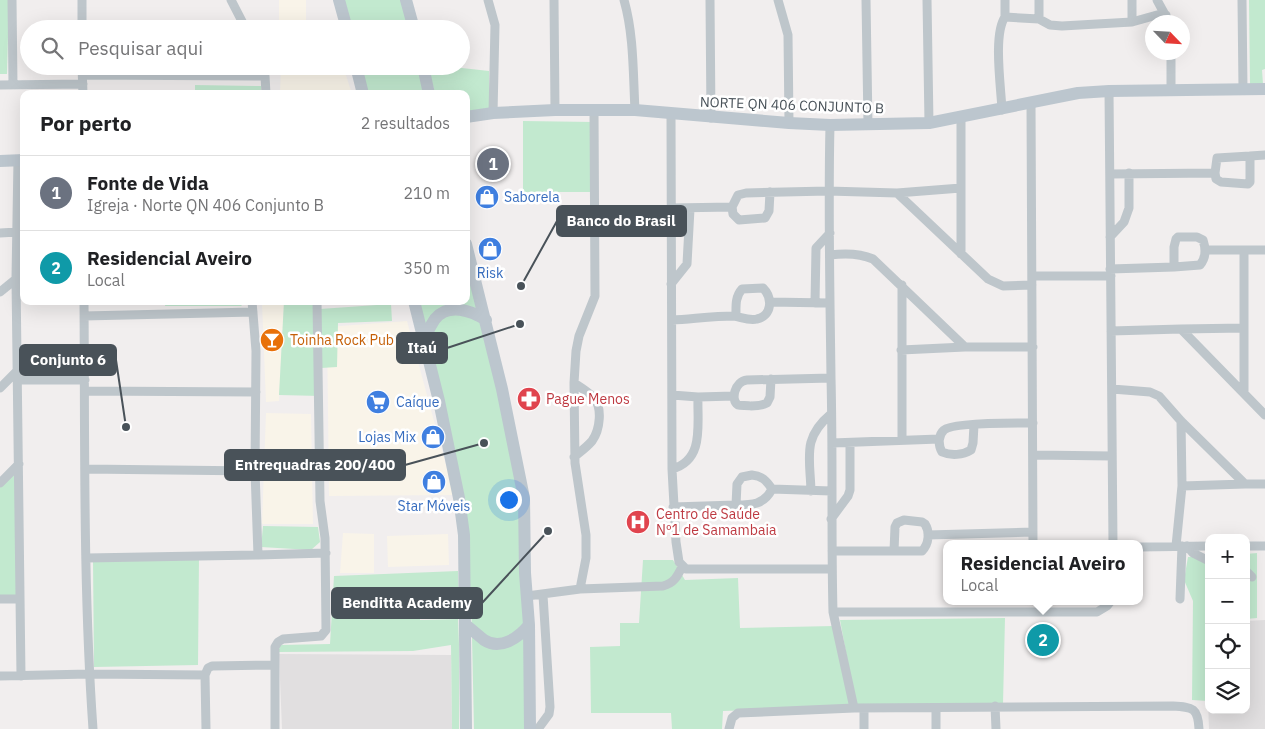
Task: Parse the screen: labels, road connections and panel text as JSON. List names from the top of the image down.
{
  "streets": {
    "main road": ["NORTE QN 406 CONJUNTO B"]
  },
  "places": {
    "shop": [
      "Saborela",
      "Risk",
      "Lojas Mix",
      "Star Móveis"
    ],
    "other": [
      "Banco do Brasil",
      "Itaú",
      "Conjunto 6",
      "Entrequadras 200/400",
      "Benditta Academy"
    ],
    "bar": ["Toinha Rock Pub"],
    "pharmacy": ["Pague Menos"],
    "supermarket": ["Caíque"],
    "hospital": ["Centro de Saúde Nº1 de Samambaia"]
  },
  "north": "bottom right",
  "page": {
    "search": "Pesquisar aqui",
    "heading": ["Por perto", "2 resultados"],
    "pins": ["1", "2"],
    "list": [
      {
        "mark": "1",
        "name": "Fonte de Vida",
        "note": "Igreja · Norte QN 406 Conjunto B",
        "value": "210 m"
      },
      {
        "mark": "2",
        "name": "Residencial Aveiro",
        "note": "Local",
        "value": "350 m"
      }
    ],
    "map_buttons": ["+", "−"],
    "popup": ["Residencial Aveiro", "Local"]
  }
}
